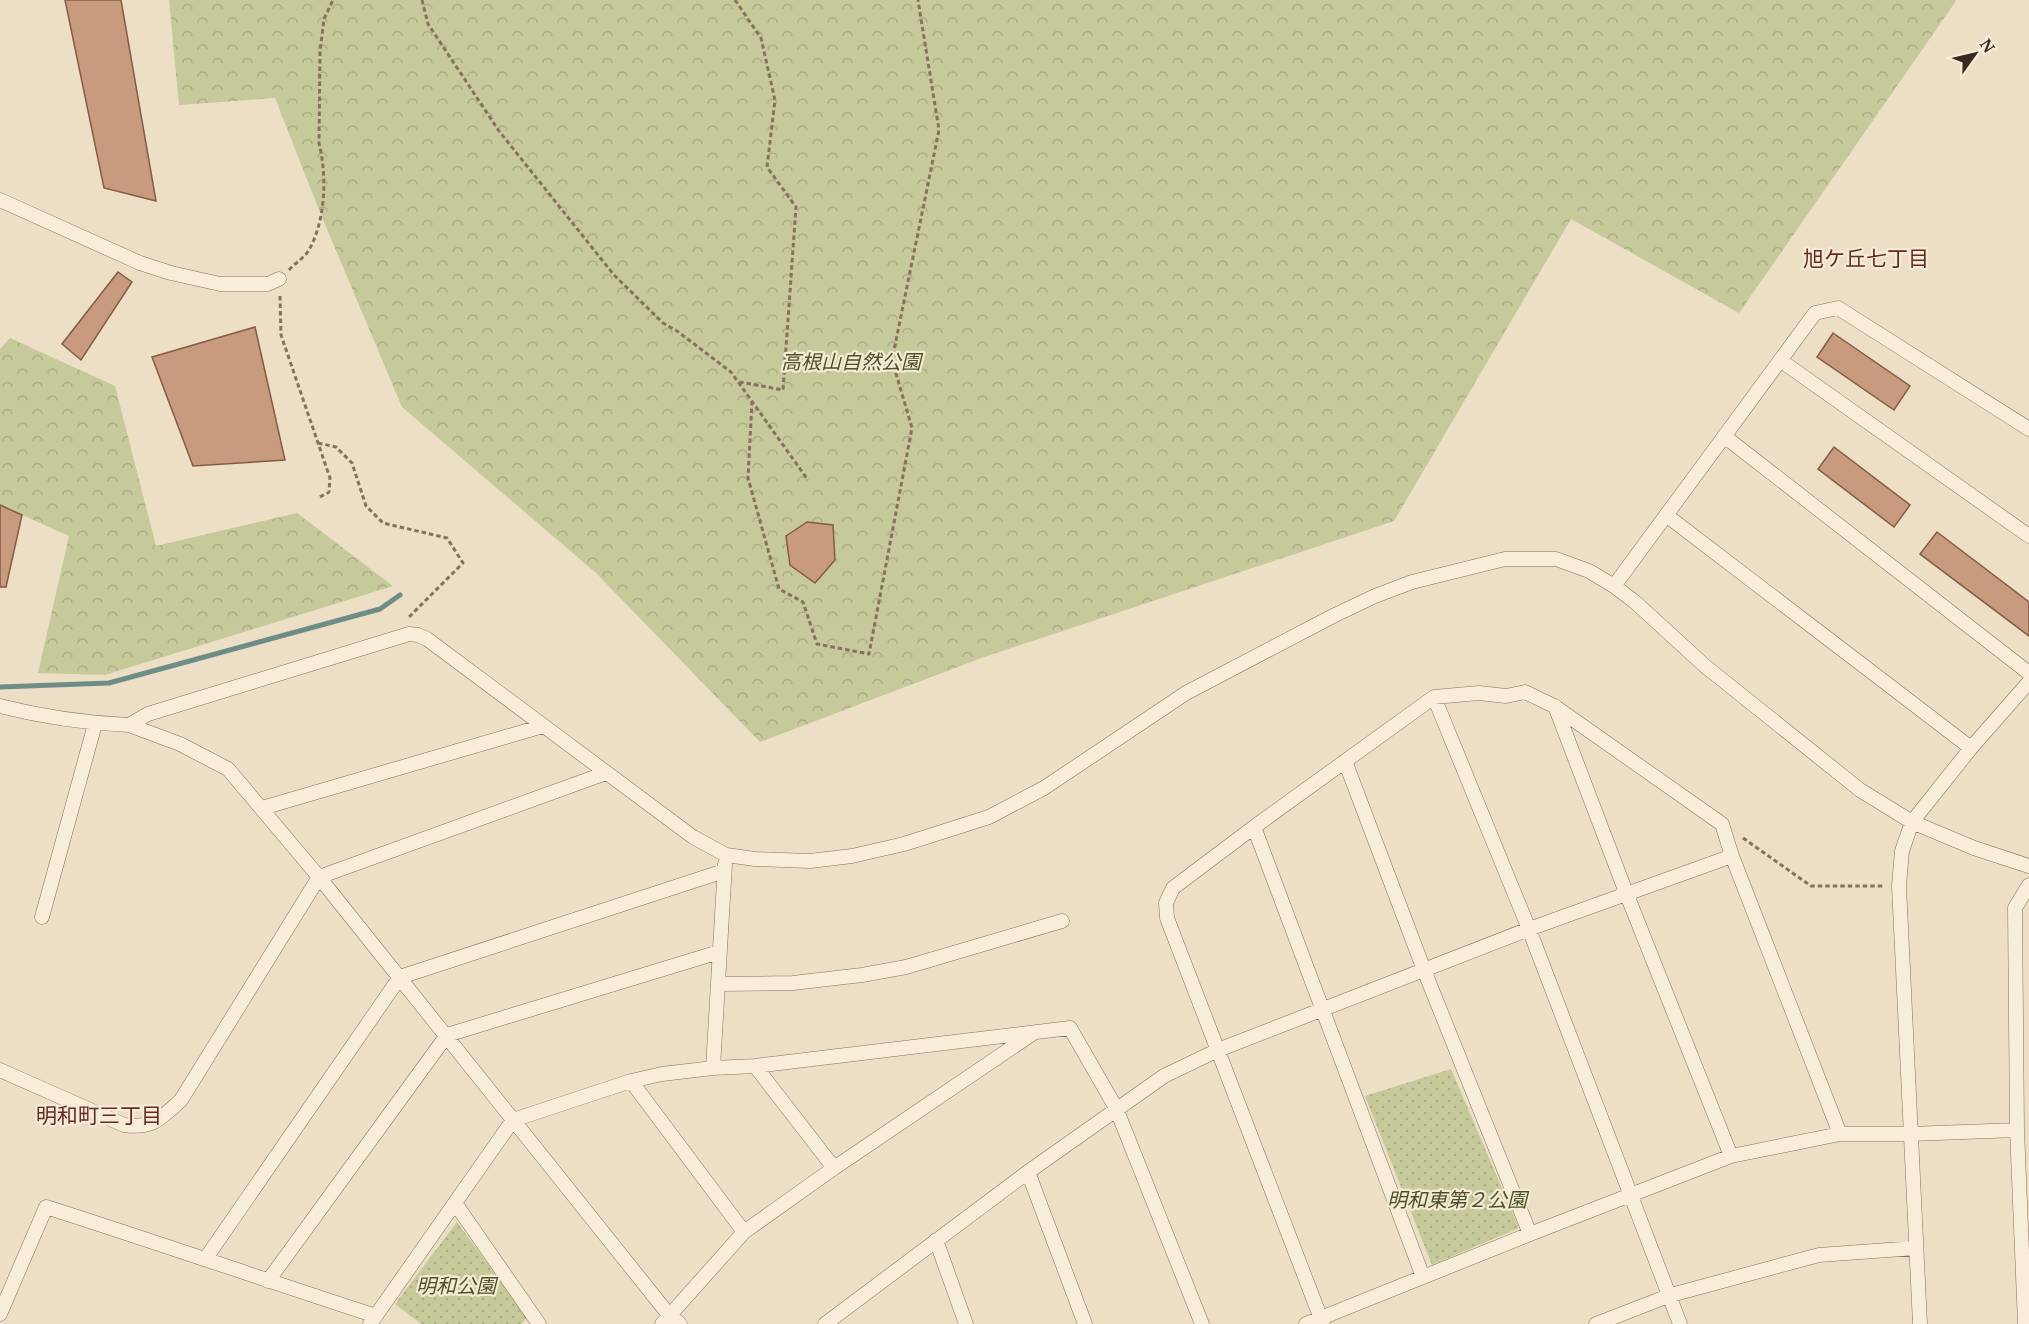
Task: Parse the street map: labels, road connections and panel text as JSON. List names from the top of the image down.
{
  "districts": ["旭ケ丘七丁目", "明和町三丁目"],
  "parks": ["高根山自然公園", "明和東第２公園", "明和公園"],
  "north": "top right"
}
